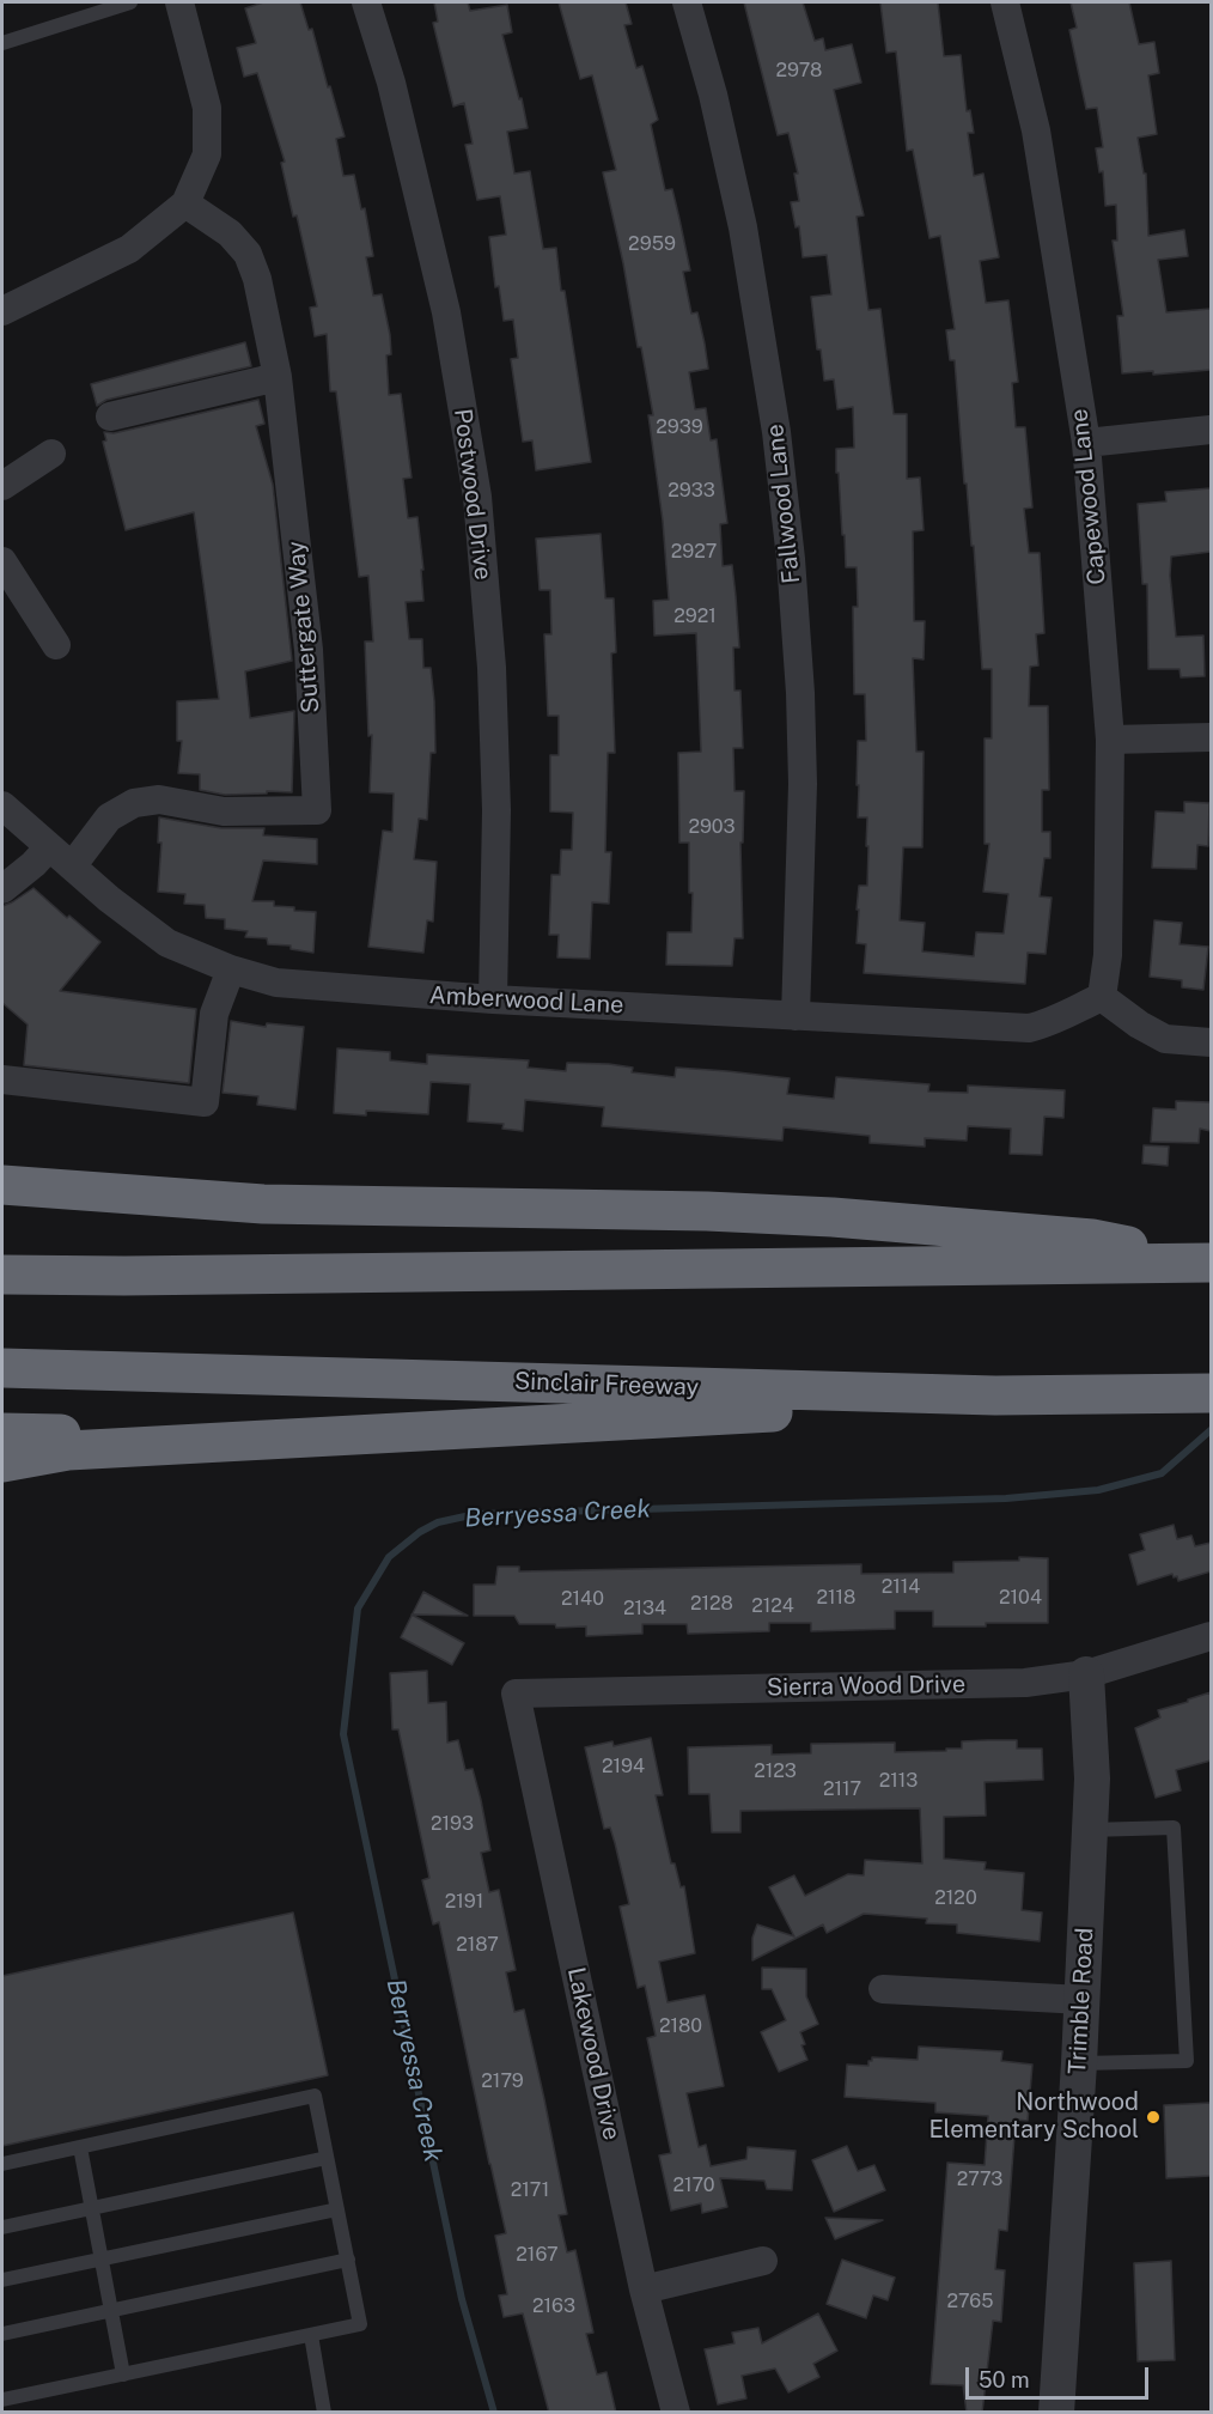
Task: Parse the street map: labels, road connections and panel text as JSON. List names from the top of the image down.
{
  "streets": {
    "highway": ["Sinclair Freeway"],
    "street": [
      "Postwood Drive",
      "Capewood Lane",
      "Fallwood Lane",
      "Suttergate Way",
      "Amberwood Lane",
      "Sierra Wood Drive",
      "Trimble Road",
      "Lakewood Drive"
    ]
  },
  "crossings": [
    ["Postwood Drive", "Amberwood Lane"],
    ["Capewood Lane", "Amberwood Lane"],
    ["Fallwood Lane", "Amberwood Lane"],
    ["Suttergate Way", "Amberwood Lane"],
    ["Sierra Wood Drive", "Trimble Road"],
    ["Sierra Wood Drive", "Lakewood Drive"]
  ],
  "water": ["Berryessa Creek"],
  "places": ["Northwood Elementary School"],
  "house_numbers": [
    "2978",
    "2959",
    "2939",
    "2933",
    "2927",
    "2921",
    "2903",
    "2114",
    "2118",
    "2104",
    "2140",
    "2128",
    "2124",
    "2134",
    "2194",
    "2123",
    "2113",
    "2117",
    "2193",
    "2120",
    "2191",
    "2187",
    "2180",
    "2179",
    "2773",
    "2170",
    "2171",
    "2167",
    "2765",
    "2163"
  ],
  "scale_bar": "50 m"
}
